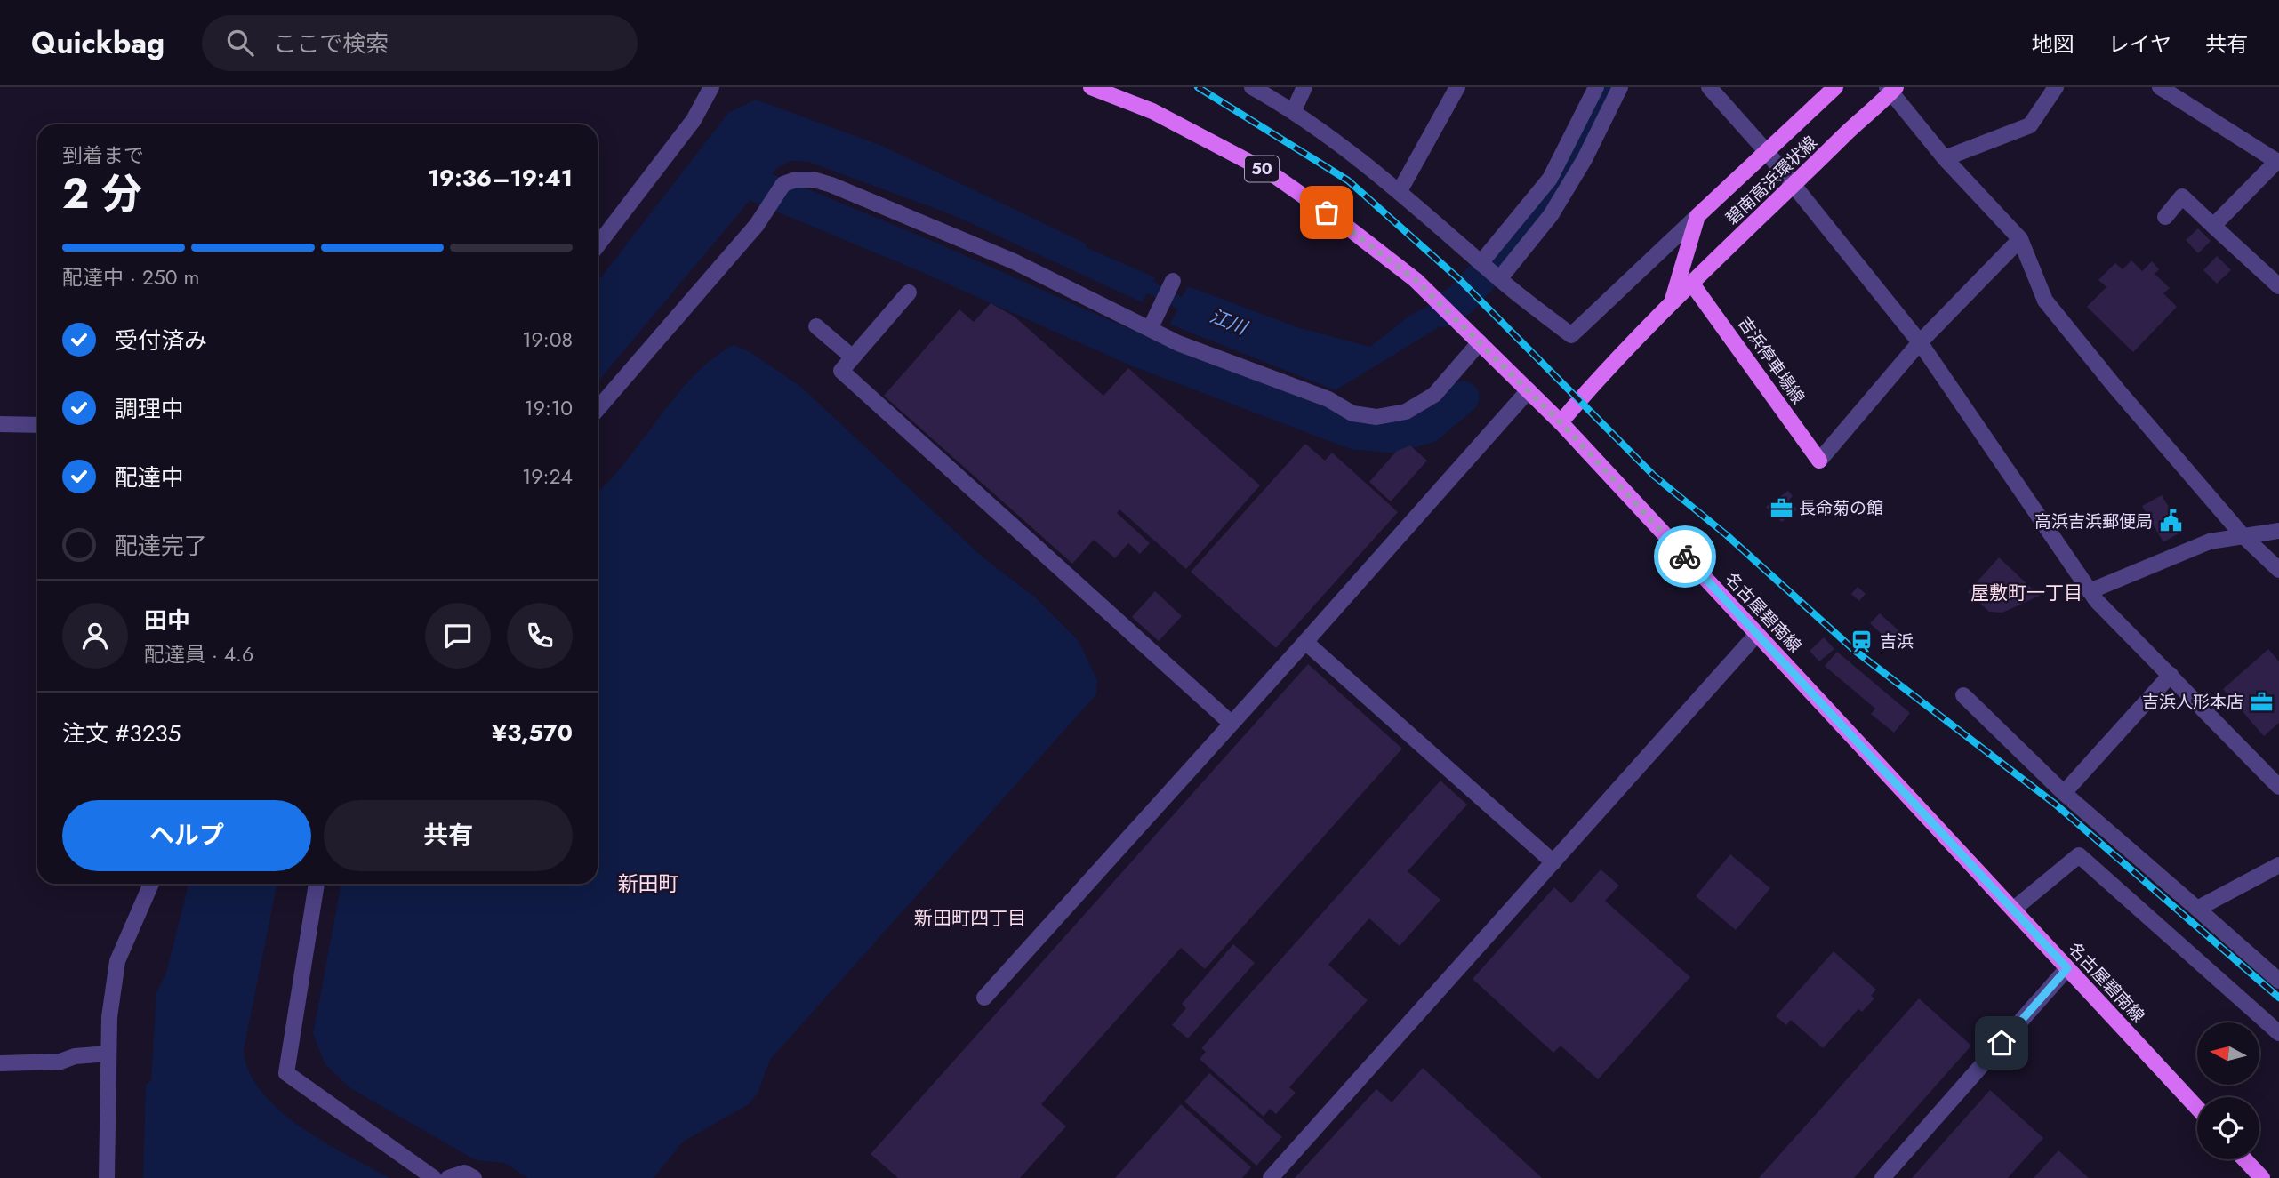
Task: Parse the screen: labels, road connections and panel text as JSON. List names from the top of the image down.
{
  "streets": {
    "main road": [
      "50",
      "碧南高浜環状線",
      "吉浜停車場線",
      "名古屋碧南線"
    ]
  },
  "crossings": [
    ["碧南高浜環状線", "吉浜停車場線"],
    ["碧南高浜環状線", "名古屋碧南線"]
  ],
  "districts": ["屋敷町一丁目", "新田町", "新田町四丁目"],
  "water": ["江川"],
  "places": {
    "office": ["長命菊の館", "吉浜人形本店"],
    "public building": ["高浜吉浜郵便局"],
    "station": ["吉浜"]
  },
  "north": "left",
  "page": {
    "header": "Quickbag",
    "search": "ここで検索",
    "nav": ["地図", "レイヤ", "共有"],
    "heading": ["2 分", "到着まで", "19:36–19:41"],
    "panel": [
      "田中",
      "配達員 · 4.6",
      "注文 #3235",
      "¥3,570"
    ],
    "bar": "配達中 · 250 m",
    "list": [
      ["受付済み", "19:08"],
      ["調理中", "19:10"],
      ["配達中", "19:24"],
      "配達完了"
    ],
    "buttons": ["ヘルプ", "共有"]
  }
}
